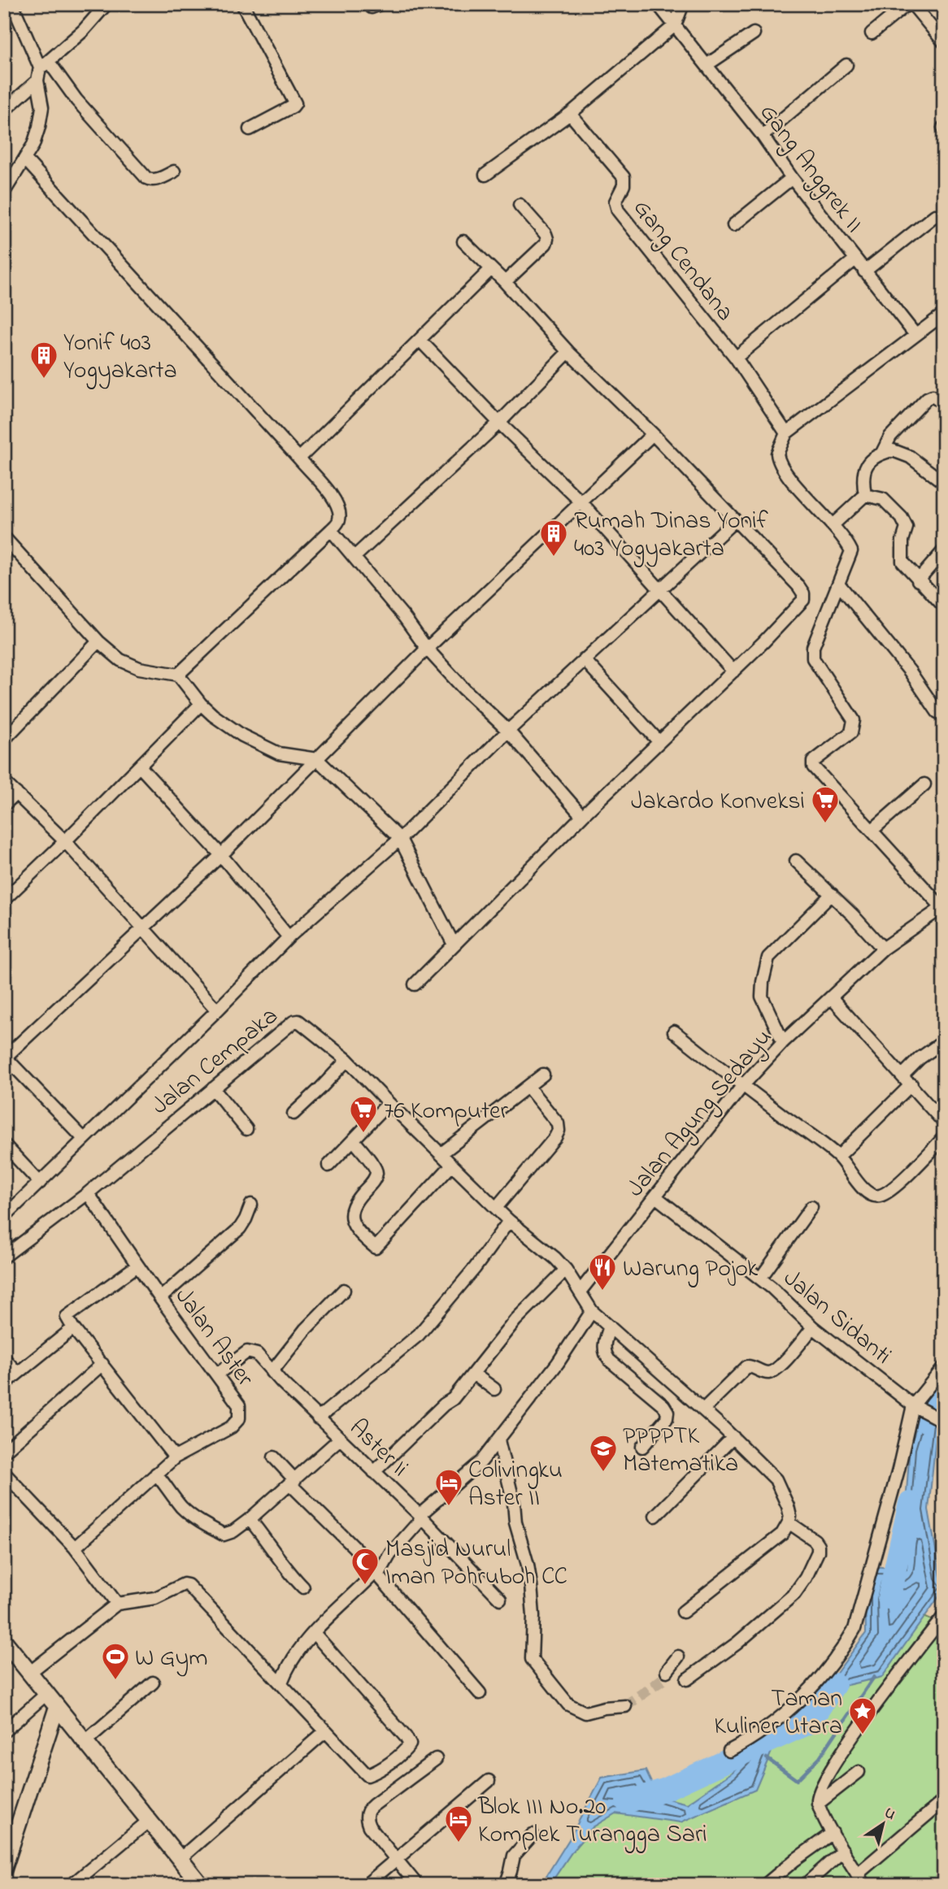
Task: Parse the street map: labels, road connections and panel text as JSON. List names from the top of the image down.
{
  "streets": {
    "street": [
      "Gang Anggrek II",
      "Gang Cendana",
      "Jalan Cempaka",
      "Jalan Agung Sedayu",
      "Jalan Sidanti",
      "Jalan Aster",
      "Aster Ii"
    ]
  },
  "crossings": [
    ["Jalan Cempaka", "Jalan Agung Sedayu"],
    ["Jalan Cempaka", "Jalan Aster"],
    ["Jalan Agung Sedayu", "Jalan Sidanti"],
    ["Jalan Aster", "Aster Ii"]
  ],
  "places": {
    "building": ["Yonif 403 Yogyakarta", "Rumah Dinas Yonif 403 Yogyakarta"],
    "supermarket": ["Jakardo Konveksi", "76 Komputer"],
    "restaurant": ["Warung Pojok"],
    "school or university": ["PPPPTK Matematika"],
    "hotel": ["Colivingku Aster II", "Blok III No.20 Komplek Turangga Sari"],
    "mosque": ["Masjid Nurul Iman Pohruboh CC"],
    "sports": ["W Gym"],
    "place": ["Taman Kuliner Utara"]
  },
  "north": "top right"
}
